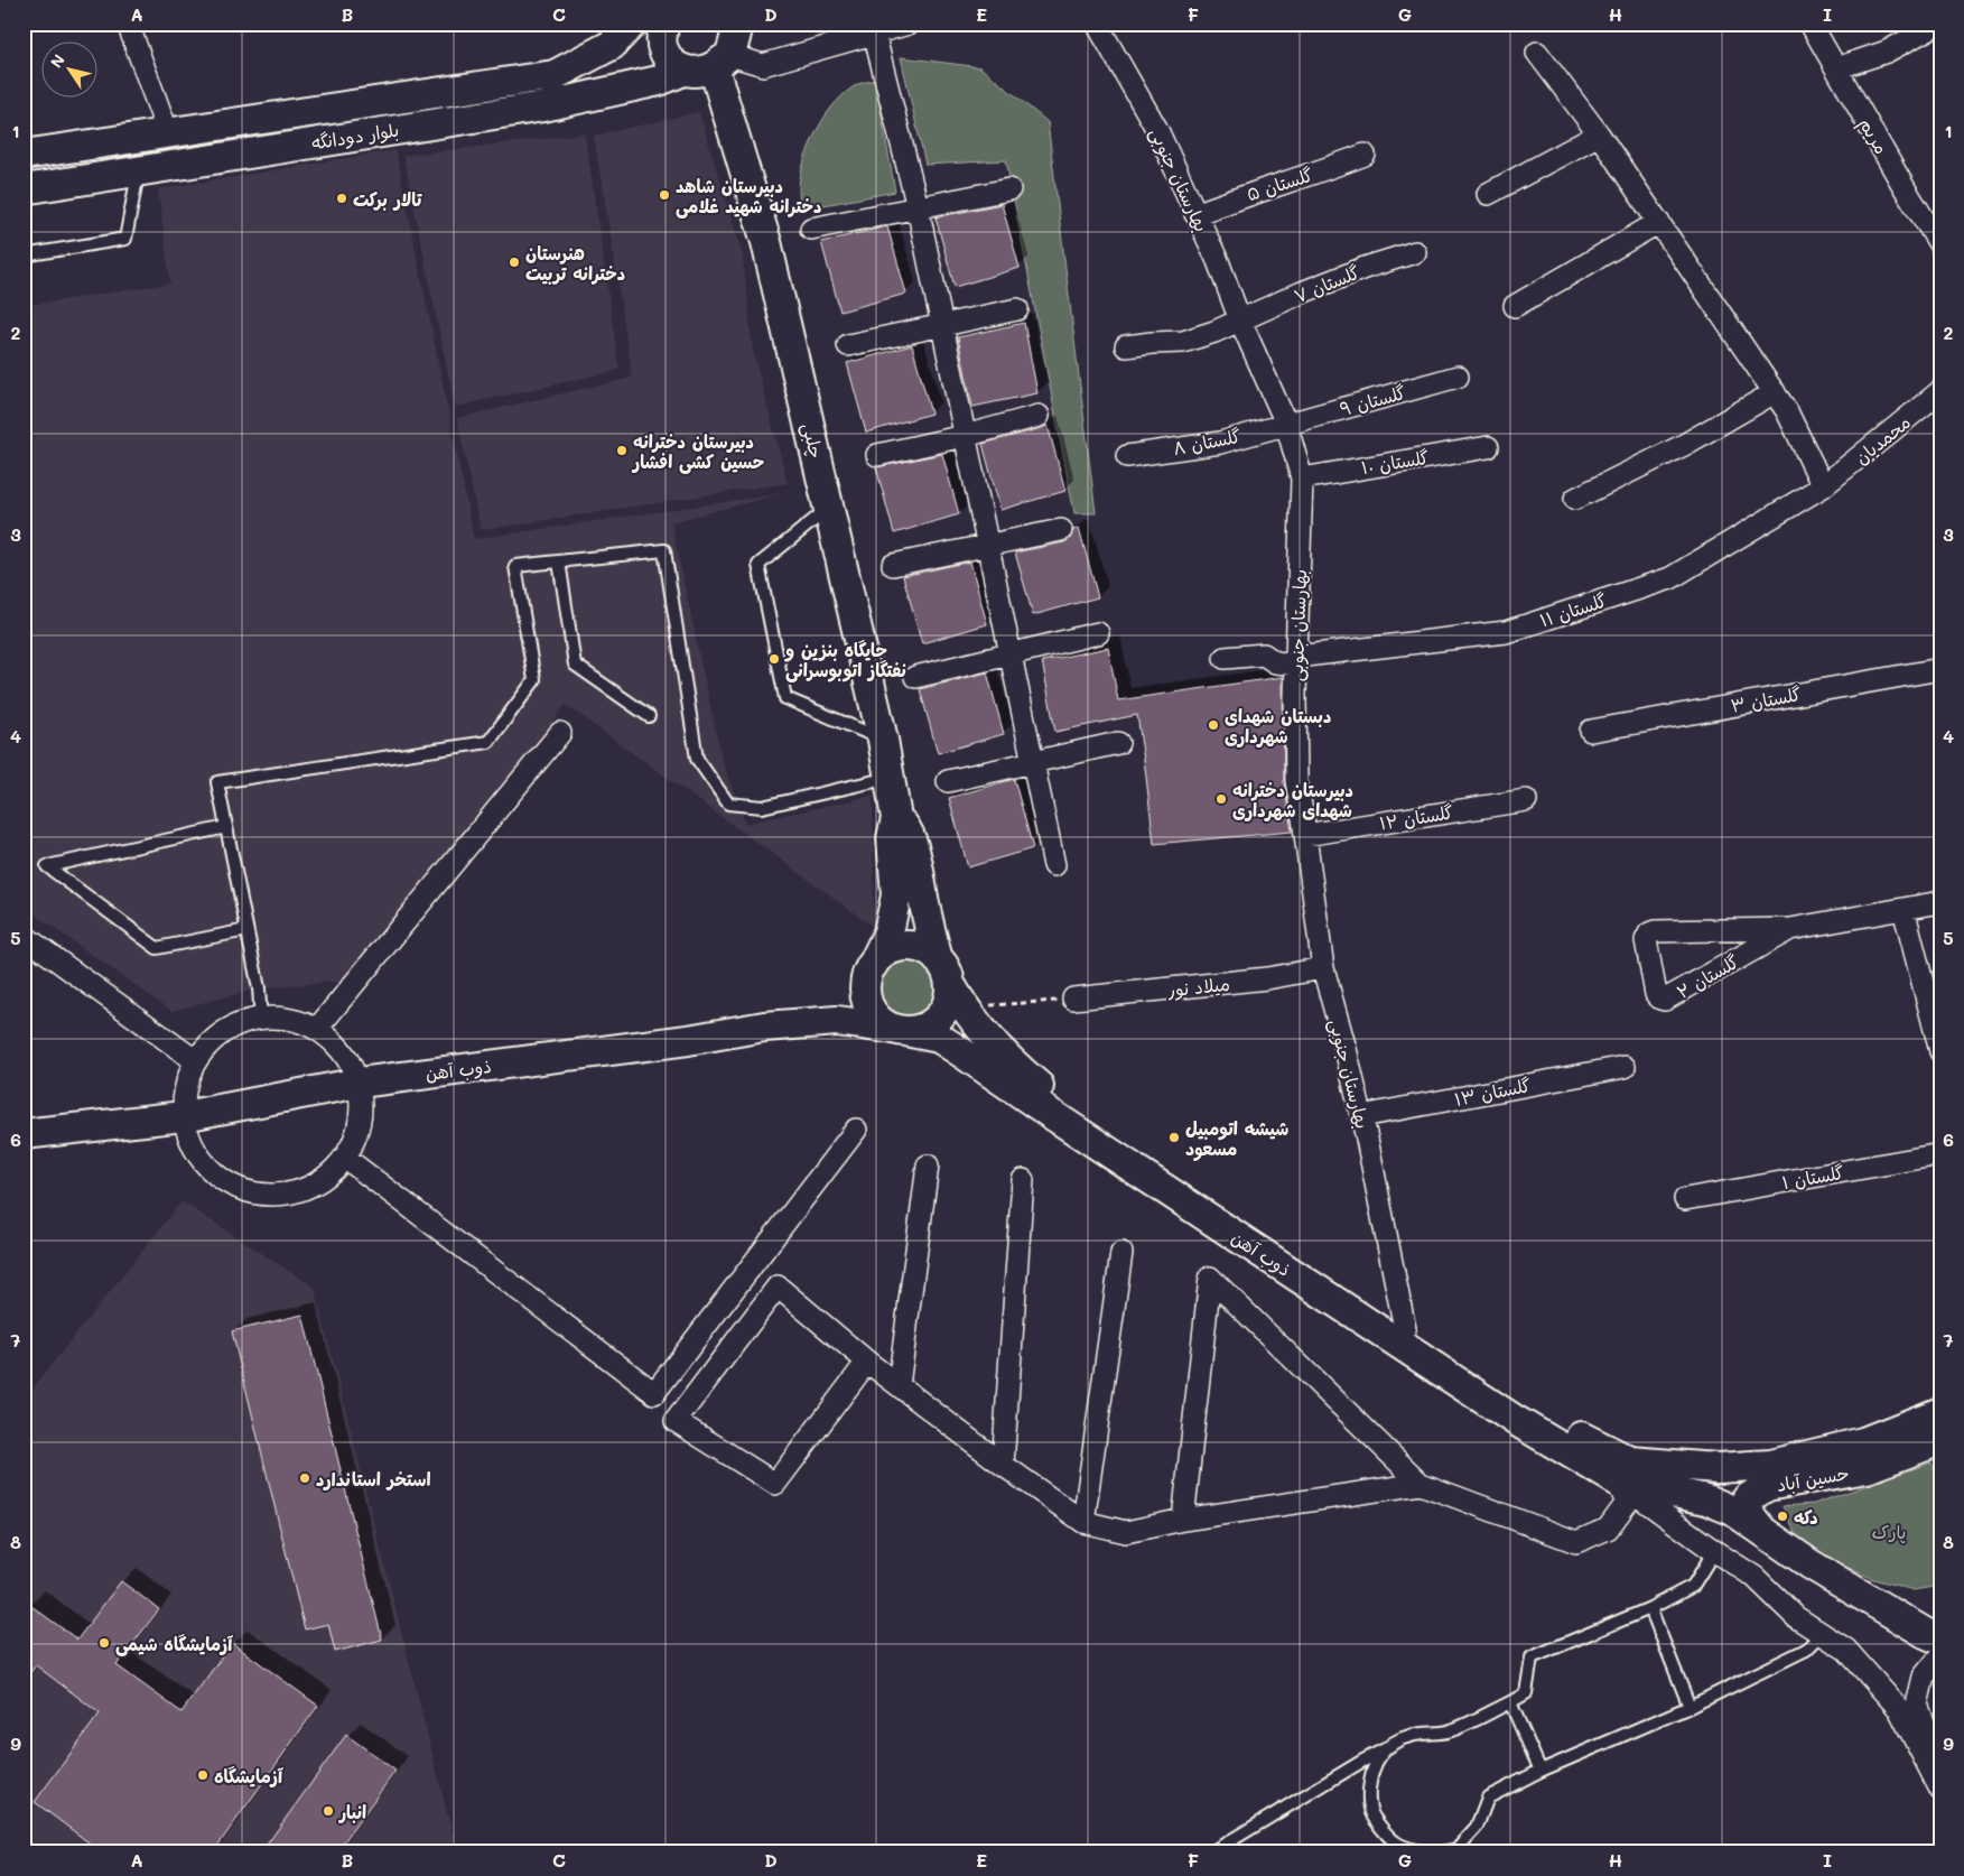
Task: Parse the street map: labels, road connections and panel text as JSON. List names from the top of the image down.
{
  "streets": {
    "main road": [
      "بلوار دودانگه",
      "چلبی",
      "ذوب آهن",
      "حسین آباد"
    ],
    "street": [
      "مریم",
      "بهارستان جنوبی",
      "گلستان ۵",
      "گلستان ۷",
      "گلستان ۹",
      "محمدیان",
      "گلستان ۸",
      "گلستان ۱۰",
      "گلستان ۱۱",
      "گلستان ۳",
      "گلستان ۱۲",
      "گلستان ۲",
      "میلاد نور",
      "گلستان ۱۳",
      "گلستان ۱"
    ]
  },
  "crossings": [
    ["بلوار دودانگه", "چلبی"],
    ["بهارستان جنوبی", "گلستان ۵"],
    ["بهارستان جنوبی", "گلستان ۷"],
    ["بهارستان جنوبی", "گلستان ۹"],
    ["بهارستان جنوبی", "گلستان ۸"],
    ["بهارستان جنوبی", "گلستان ۱۰"],
    ["بهارستان جنوبی", "گلستان ۱۱"],
    ["بهارستان جنوبی", "گلستان ۱۲"],
    ["بهارستان جنوبی", "میلاد نور"],
    ["بهارستان جنوبی", "ذوب آهن"],
    ["بهارستان جنوبی", "گلستان ۱۳"],
    ["گلستان ۹", "گلستان ۸"],
    ["محمدیان", "گلستان ۱۱"],
    ["ذوب آهن", "حسین آباد"]
  ],
  "parks": ["پارک"],
  "places": [
    "دبیرستان شاهد دخترانه شهید غلامی",
    "تالار برکت",
    "هنرستان دخترانه تربیت",
    "دبیرستان دخترانه حسین کشی افشار",
    "جایگاه بنزین و نفتگاز اتوبوسرانی",
    "دبستان شهدای شهرداری",
    "دبیرستان دخترانه شهدای شهرداری",
    "شیشه اتومبیل مسعود",
    "استخر استاندارد",
    "دکه",
    "آزمایشگاه شیمی",
    "آزمایشگاه",
    "انبار"
  ],
  "north": "top left",
  "grid": {
    "columns": [
      "A",
      "B",
      "C",
      "D",
      "E",
      "F",
      "G",
      "H",
      "I"
    ],
    "rows": [
      "1",
      "2",
      "3",
      "4",
      "5",
      "6",
      "7",
      "8",
      "9"
    ]
  }
}
